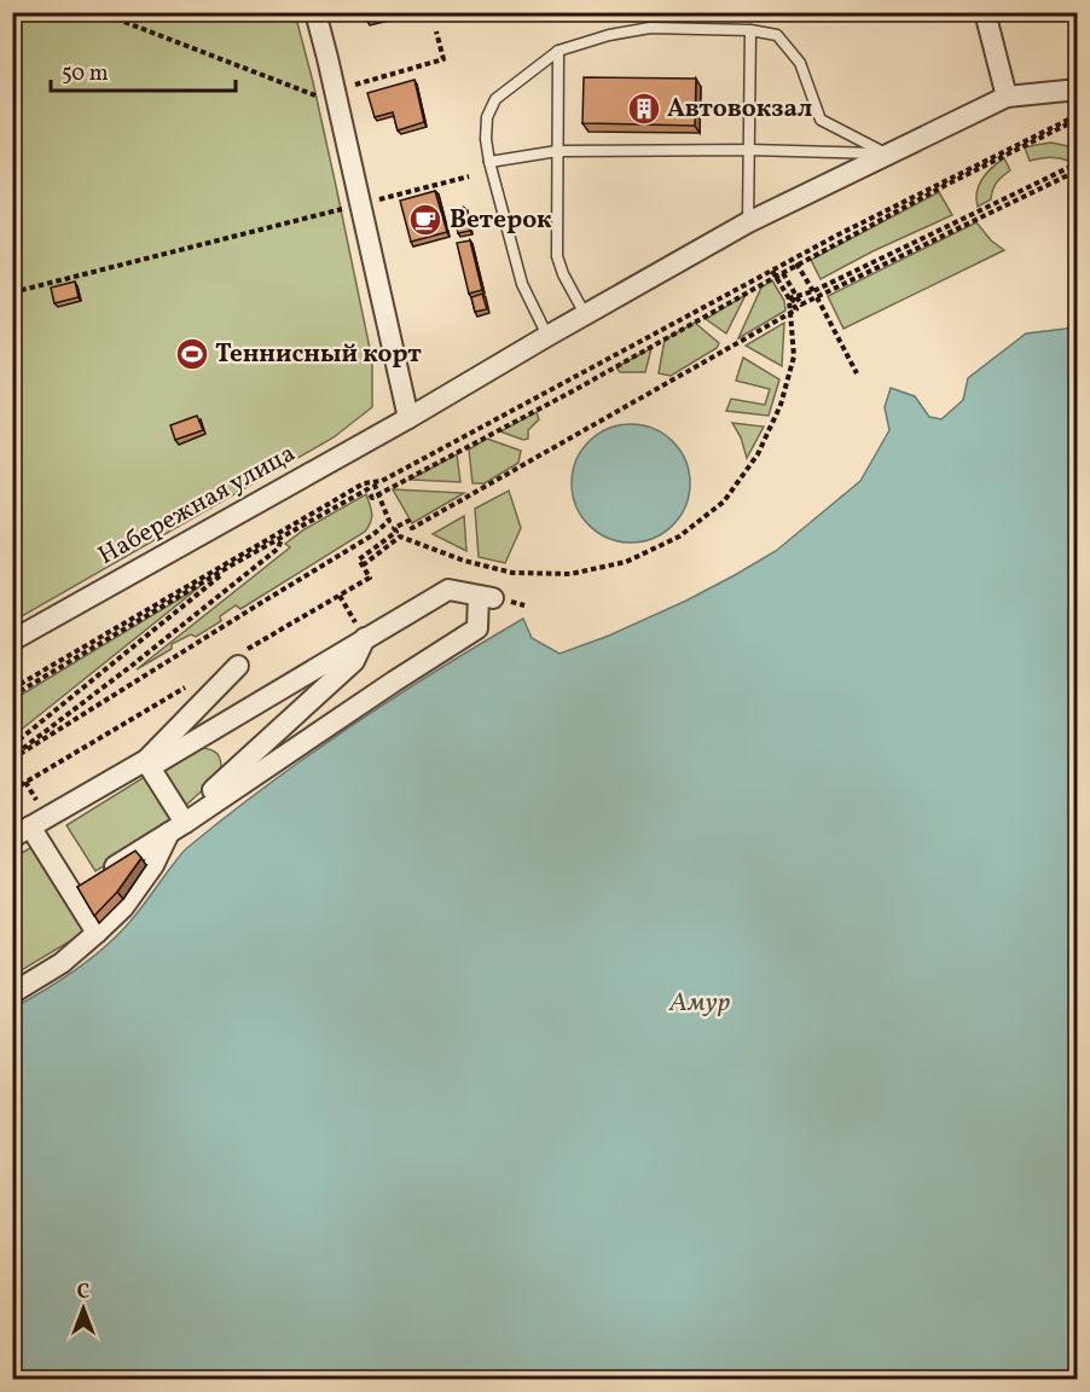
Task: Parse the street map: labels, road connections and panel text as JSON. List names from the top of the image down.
{
  "streets": {
    "street": ["Набережная улица"]
  },
  "water": ["Амур"],
  "places": {
    "building": ["Автовокзал"],
    "cafe": ["Ветерок"],
    "sports": ["Теннисный корт"]
  },
  "scale_bar": "50 m",
  "north": "top"
}
